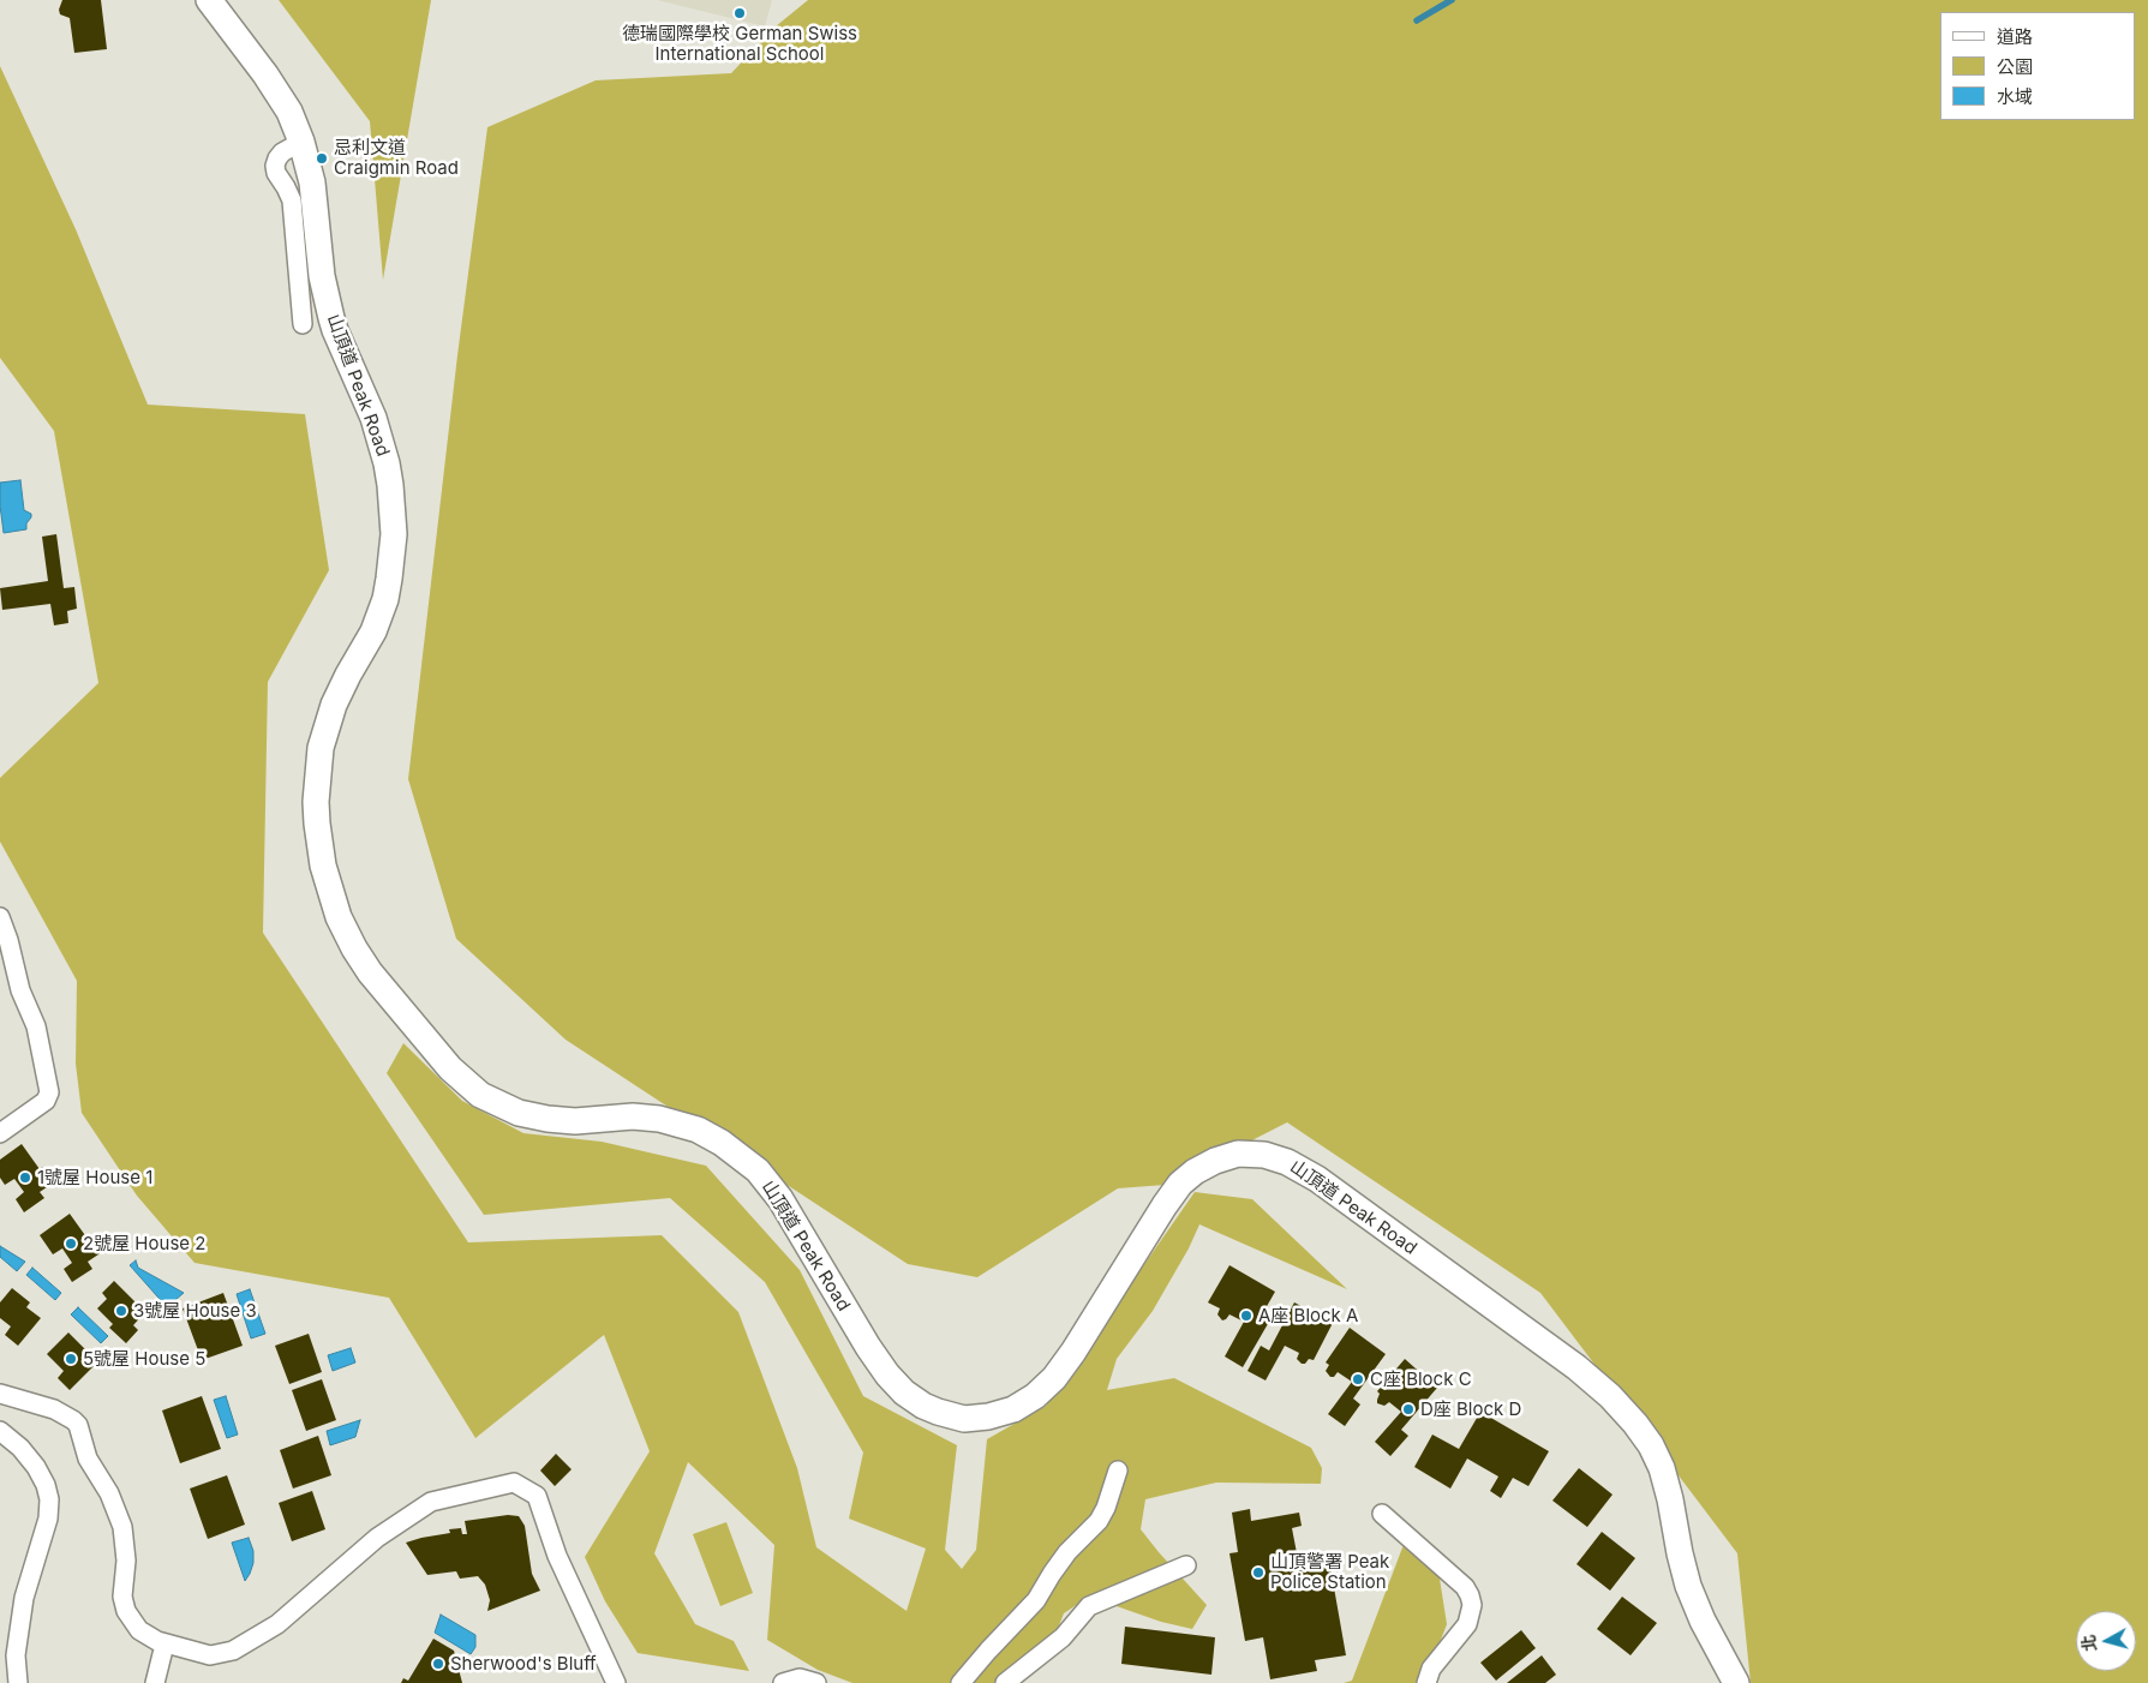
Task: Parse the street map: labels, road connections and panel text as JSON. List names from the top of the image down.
{
  "streets": {
    "main road": ["山頂道 Peak Road"]
  },
  "places": [
    "德瑞國際學校 German Swiss International School",
    "忌利文道 Craigmin Road",
    "1號屋 House 1",
    "2號屋 House 2",
    "3號屋 House 3",
    "A座 Block A",
    "5號屋 House 5",
    "C座 Block C",
    "D座 Block D",
    "山頂警署 Peak Police Station",
    "Sherwood's Bluff"
  ],
  "legend": ["道路", "公園", "水域"],
  "north": "left"
}
